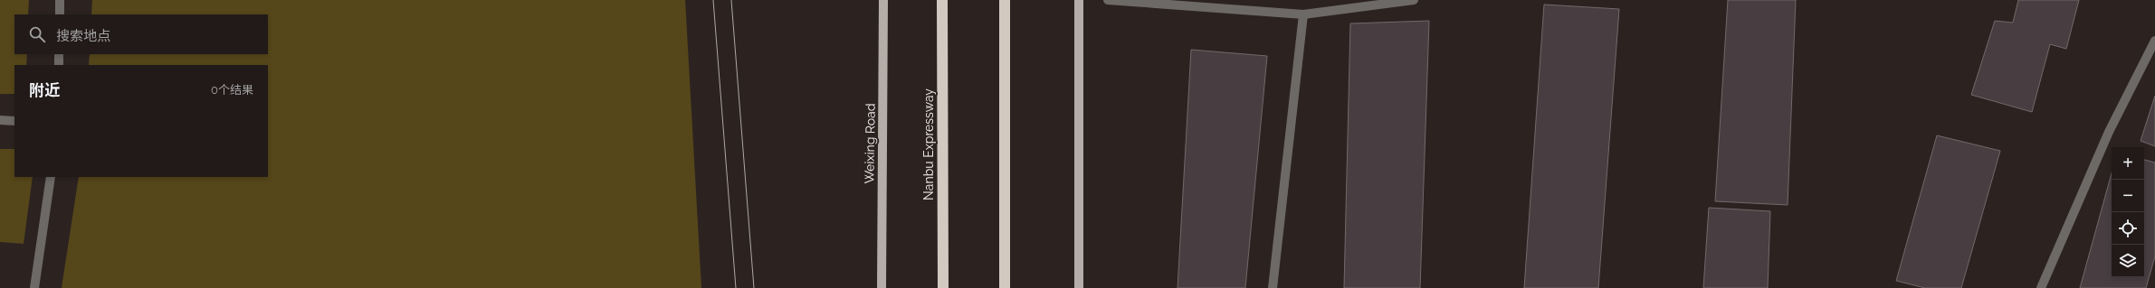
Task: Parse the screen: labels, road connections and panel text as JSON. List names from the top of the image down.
{
  "streets": {
    "highway": ["Nanbu Expressway"],
    "main road": ["Weixing Road"]
  },
  "page": {
    "search": "搜索地点",
    "heading": ["附近", "0个结果"],
    "map_buttons": ["+", "−"]
  }
}
